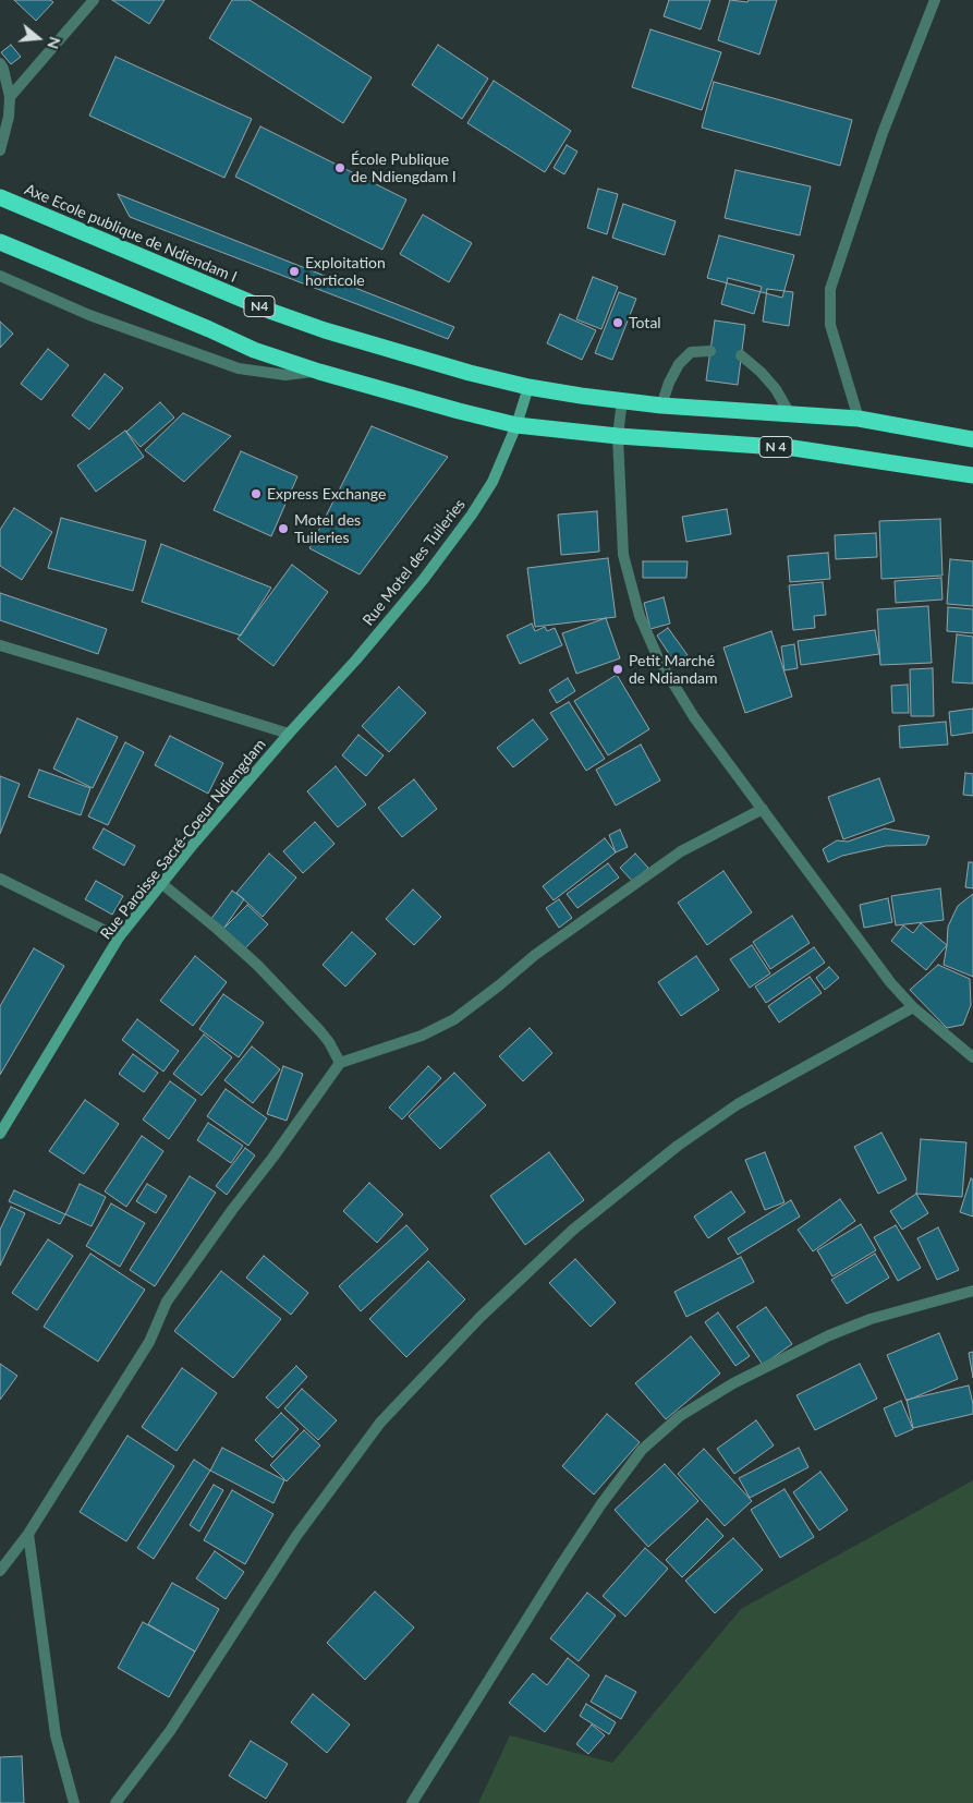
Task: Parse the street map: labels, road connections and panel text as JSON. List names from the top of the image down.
{
  "streets": {
    "highway": ["Axe Ecole publique de Ndiendam I", "N4", "N 4"],
    "street": ["Rue Motel des Tuileries", "Rue Paroisse Sacré-Coeur Ndiengdam"]
  },
  "crossings": [
    ["Axe Ecole publique de Ndiendam I", "N 4"],
    ["Axe Ecole publique de Ndiendam I", "Rue Motel des Tuileries"],
    ["N 4", "Rue Motel des Tuileries"],
    ["Rue Motel des Tuileries", "Rue Paroisse Sacré-Coeur Ndiengdam"]
  ],
  "places": [
    "École Publique de Ndiengdam I",
    "Exploitation horticole",
    "Total",
    "Express Exchange",
    "Motel des Tuileries",
    "Petit Marché de Ndiandam"
  ],
  "north": "right"
}
